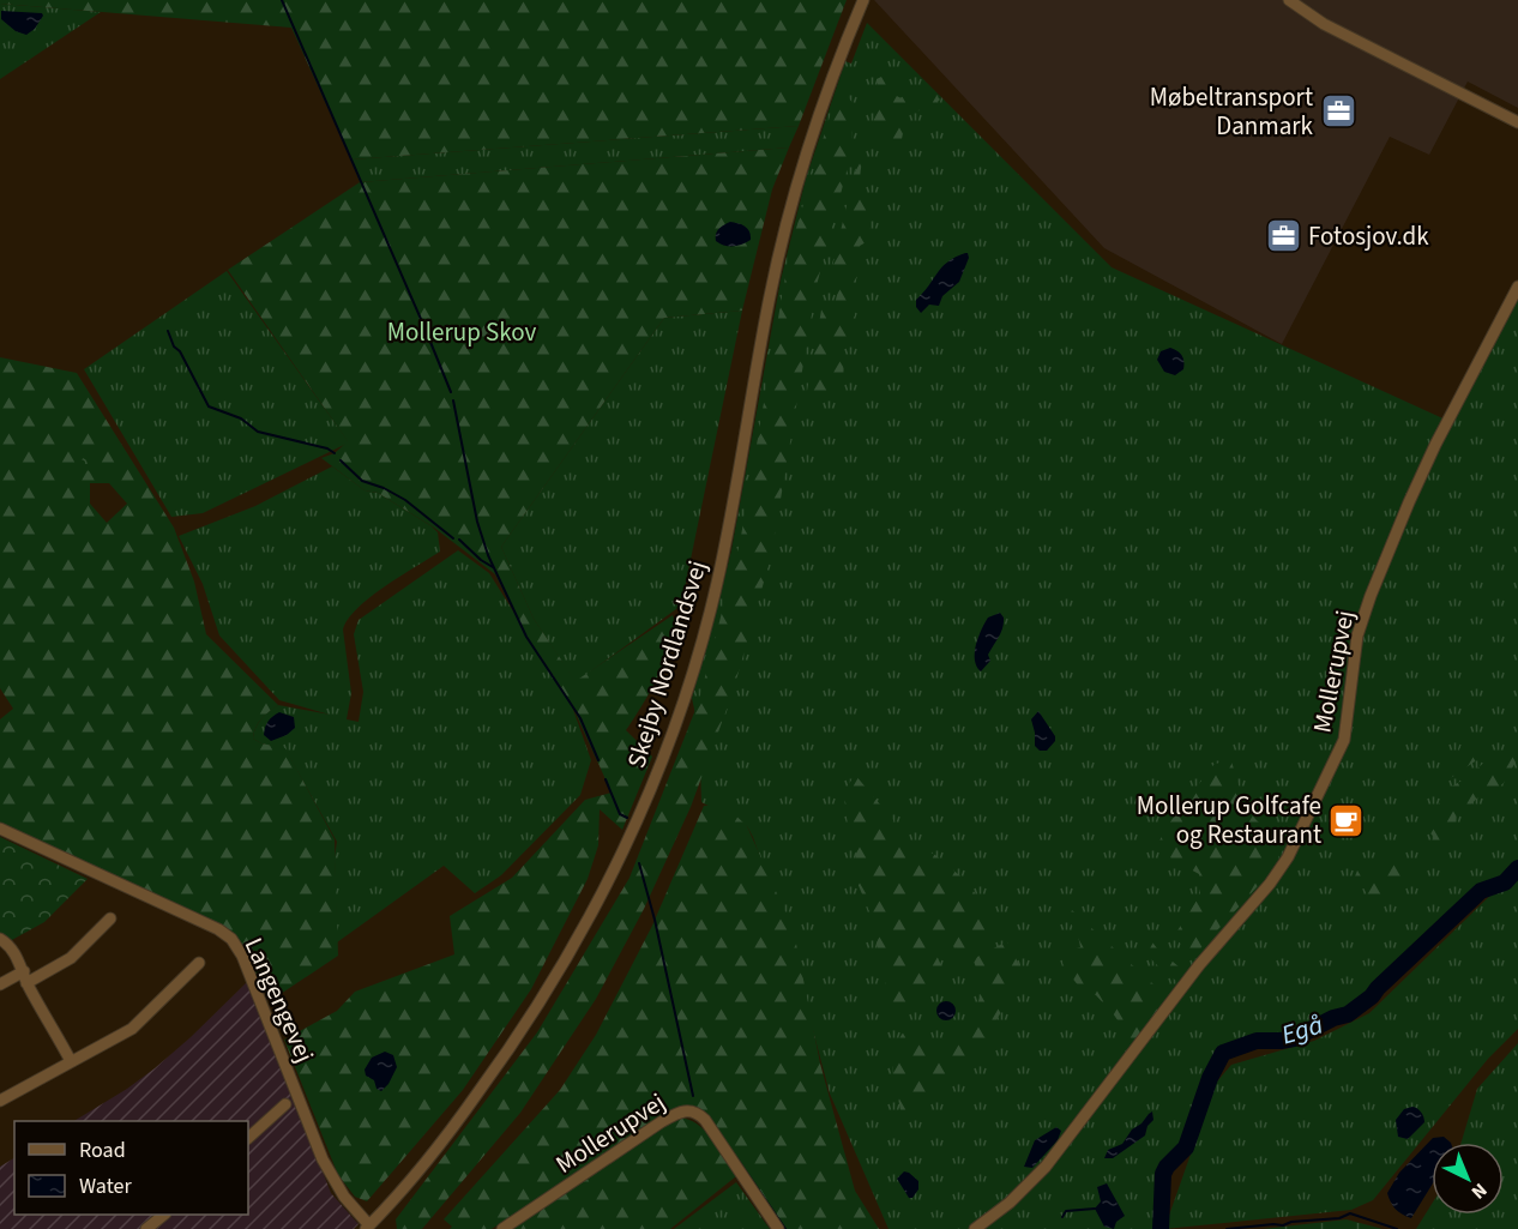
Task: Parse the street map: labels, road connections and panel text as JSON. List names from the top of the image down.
{
  "streets": {
    "street": ["Skejby Nordlandsvej", "Mollerupvej", "Langengevej"]
  },
  "crossings": [
    ["Skejby Nordlandsvej", "Langengevej"]
  ],
  "water": ["Egå"],
  "parks": ["Mollerup Skov"],
  "places": {
    "office": ["Møbeltransport Danmark", "Fotosjov.dk"],
    "cafe": ["Mollerup Golfcafe og Restaurant"]
  },
  "legend": ["Road", "Water"],
  "north": "bottom right"
}
